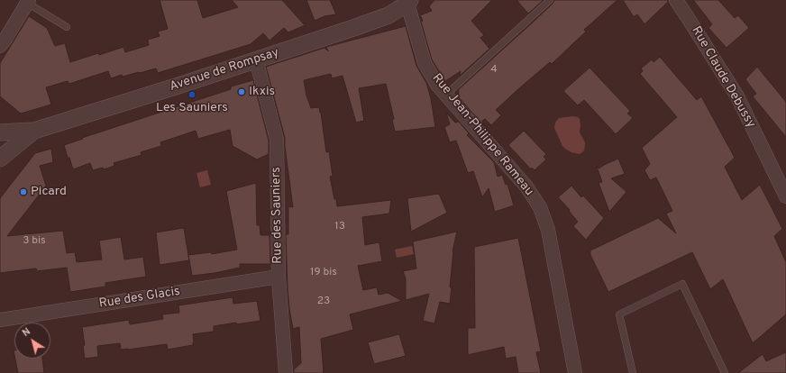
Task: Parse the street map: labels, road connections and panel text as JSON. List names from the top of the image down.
{
  "streets": {
    "street": [
      "Avenue de Rompsay",
      "Rue Claude Debussy",
      "Rue Jean-Philippe Rameau",
      "Rue des Sauniers",
      "Rue des Glacis"
    ]
  },
  "crossings": [
    ["Avenue de Rompsay", "Rue Jean-Philippe Rameau"],
    ["Avenue de Rompsay", "Rue des Sauniers"],
    ["Rue des Sauniers", "Rue des Glacis"]
  ],
  "places": ["Ikxis", "Les Sauniers", "Picard"],
  "house_numbers": [
    "4",
    "13",
    "3 bis",
    "19 bis",
    "23"
  ],
  "north": "top left"
}
